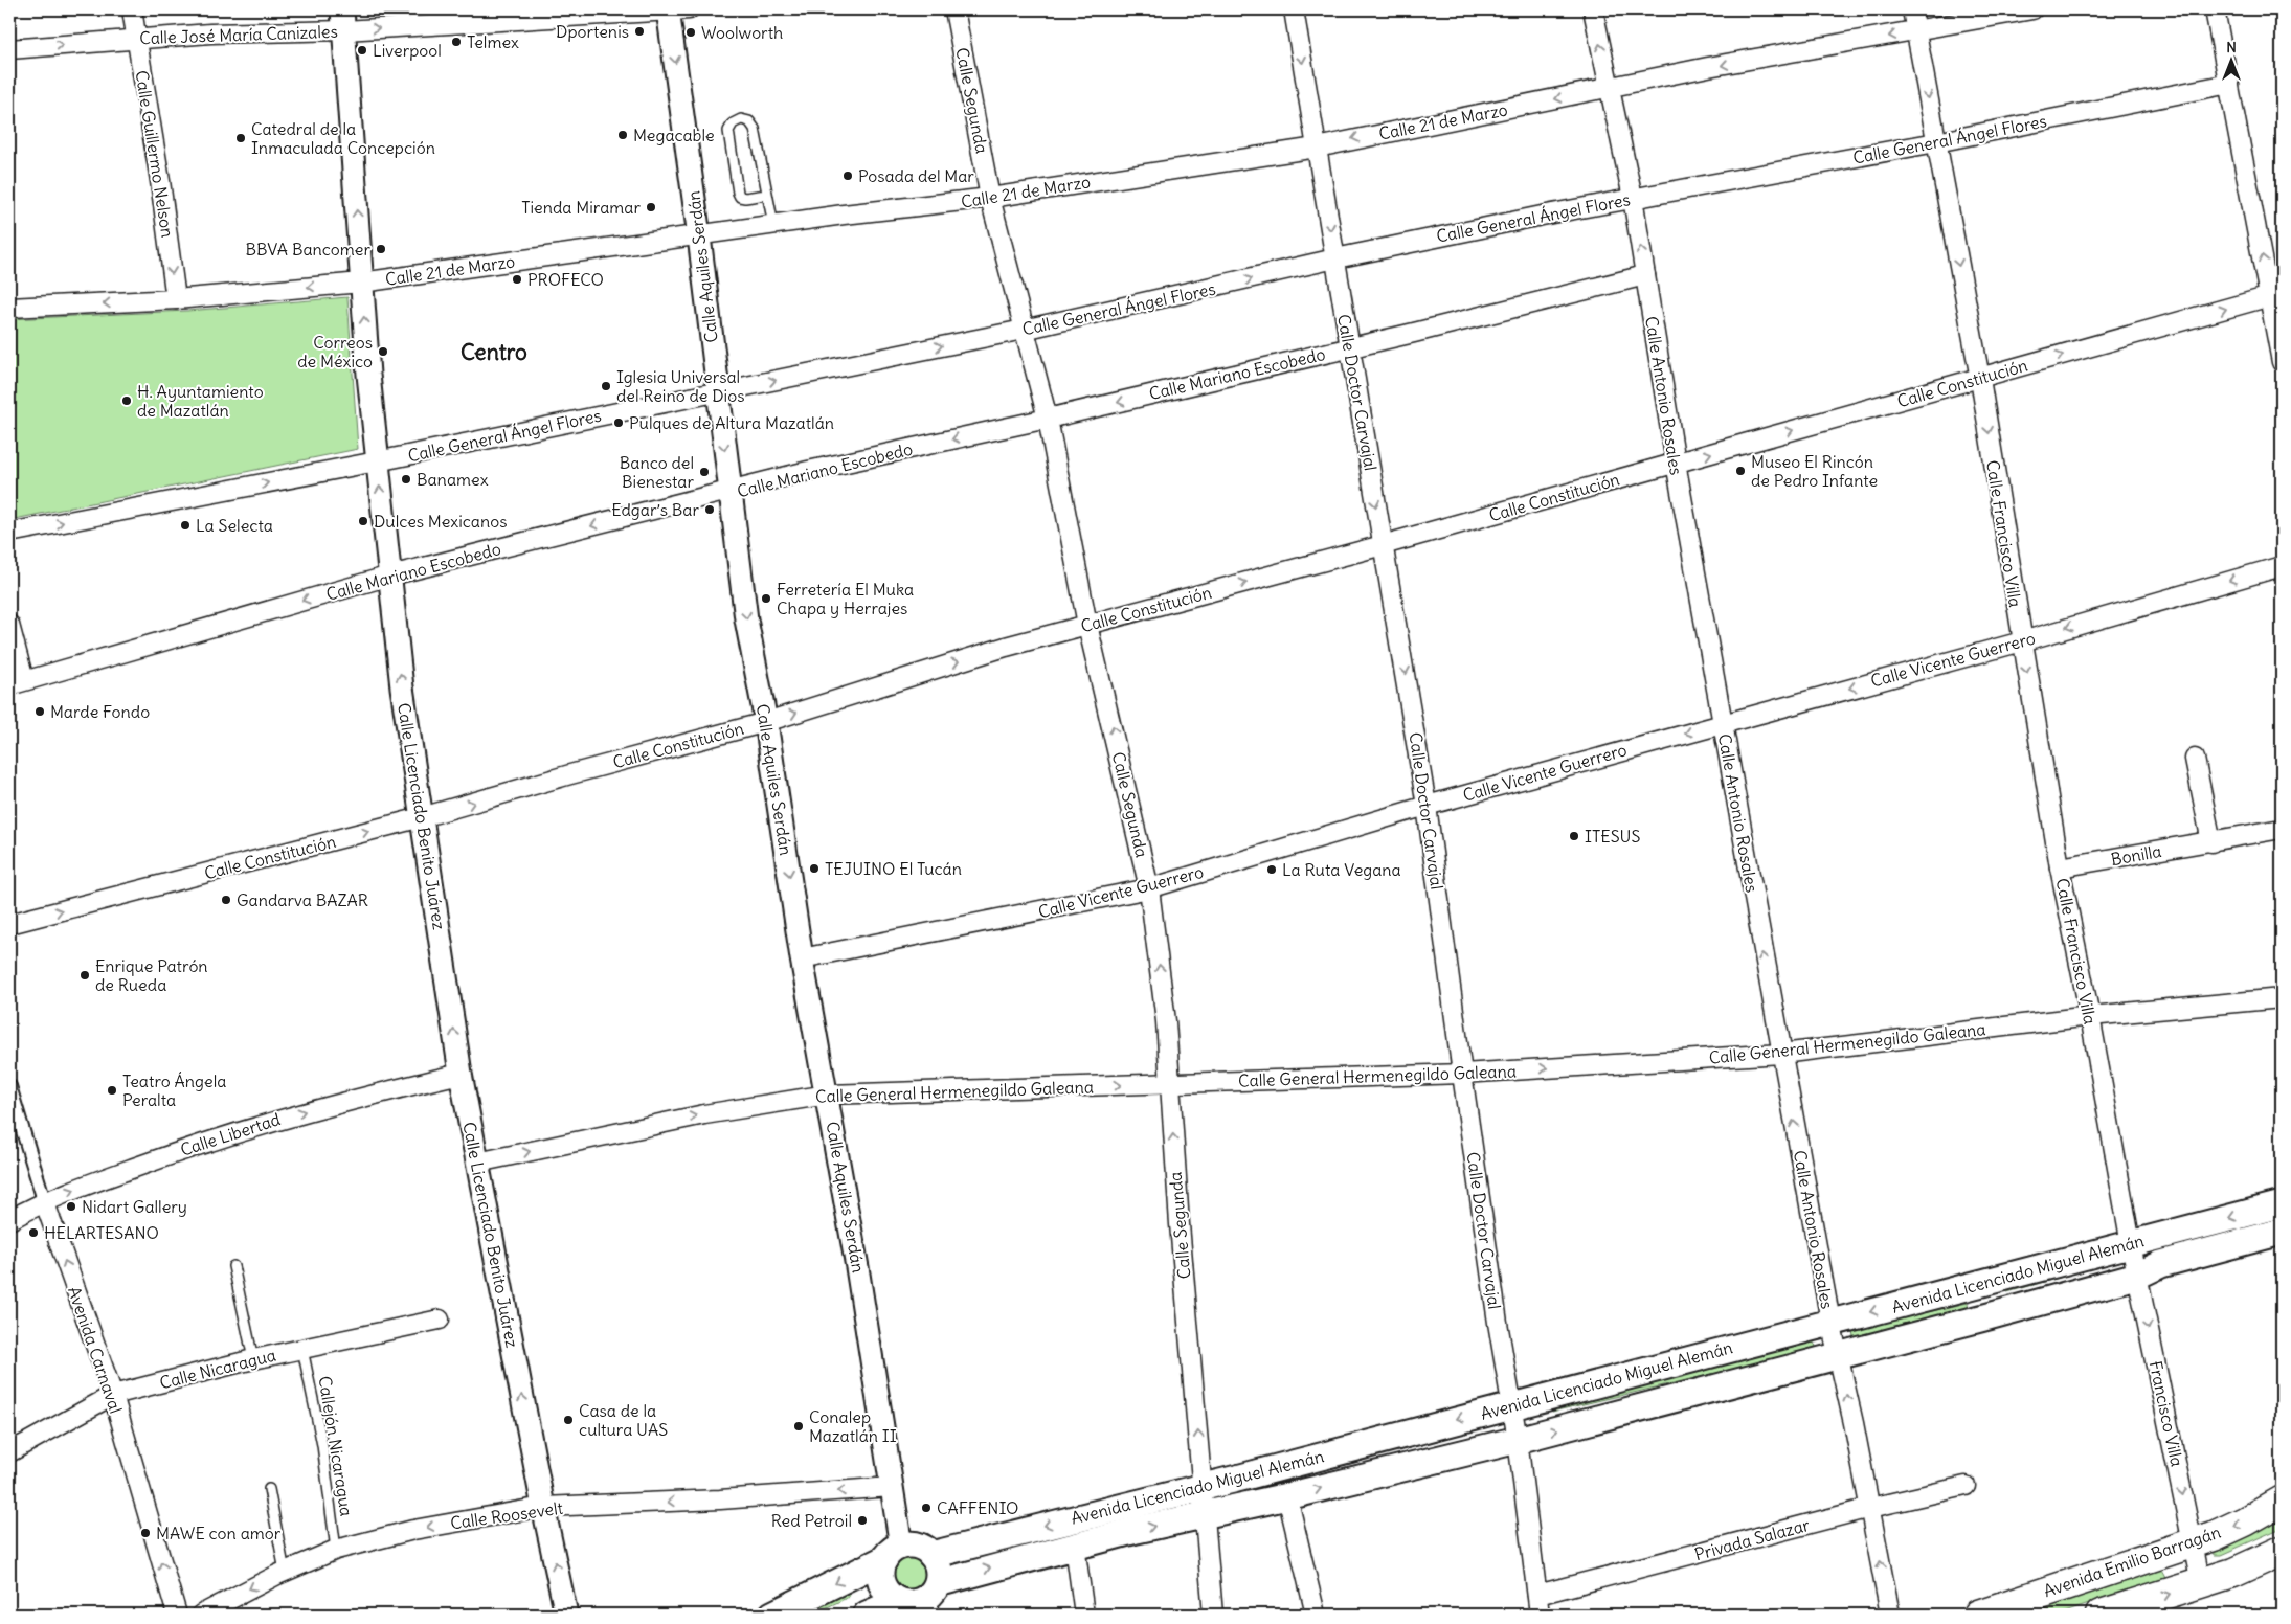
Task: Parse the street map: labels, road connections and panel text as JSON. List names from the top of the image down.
{
  "streets": {
    "main road": ["Avenida Licenciado Miguel Alemán", "Avenida Emilio Barragán"],
    "street": [
      "Calle José María Canizales",
      "Calle Segunda",
      "Calle 21 de Marzo",
      "Calle General Ángel Flores",
      "Calle Guillermo Nelson",
      "Calle Aquiles Serdán",
      "Calle Mariano Escobedo",
      "Calle Constitución",
      "Calle Doctor Carvajal",
      "Calle Antonio Rosales",
      "Calle Francisco Villa",
      "Calle Vicente Guerrero",
      "Calle Licenciado Benito Juárez",
      "Bonilla",
      "Calle General Hermenegildo Galeana",
      "Calle Libertad",
      "Avenida Carnaval",
      "Calle Nicaragua",
      "Francisco Villa",
      "Calle Roosevelt",
      "Privada Salazar"
    ],
    "lane": ["Callejón Nicaragua"]
  },
  "crossings": [
    ["Calle José María Canizales", "Calle Guillermo Nelson"],
    ["Calle José María Canizales", "Calle Aquiles Serdán"],
    ["Calle José María Canizales", "Calle Licenciado Benito Juárez"],
    ["Calle Segunda", "Calle 21 de Marzo"],
    ["Calle Segunda", "Calle General Ángel Flores"],
    ["Calle Segunda", "Calle Mariano Escobedo"],
    ["Calle Segunda", "Calle Constitución"],
    ["Calle Segunda", "Calle Vicente Guerrero"],
    ["Calle Segunda", "Calle General Hermenegildo Galeana"],
    ["Calle Segunda", "Avenida Licenciado Miguel Alemán"],
    ["Calle 21 de Marzo", "Calle Guillermo Nelson"],
    ["Calle 21 de Marzo", "Calle Aquiles Serdán"],
    ["Calle 21 de Marzo", "Calle Doctor Carvajal"],
    ["Calle 21 de Marzo", "Calle Antonio Rosales"],
    ["Calle 21 de Marzo", "Calle Francisco Villa"],
    ["Calle 21 de Marzo", "Calle Licenciado Benito Juárez"],
    ["Calle General Ángel Flores", "Calle Aquiles Serdán"],
    ["Calle General Ángel Flores", "Calle Doctor Carvajal"],
    ["Calle General Ángel Flores", "Calle Antonio Rosales"],
    ["Calle General Ángel Flores", "Calle Francisco Villa"],
    ["Calle General Ángel Flores", "Calle Licenciado Benito Juárez"],
    ["Calle Aquiles Serdán", "Calle Mariano Escobedo"],
    ["Calle Aquiles Serdán", "Calle Constitución"],
    ["Calle Aquiles Serdán", "Calle Vicente Guerrero"],
    ["Calle Aquiles Serdán", "Calle General Hermenegildo Galeana"],
    ["Calle Aquiles Serdán", "Avenida Licenciado Miguel Alemán"],
    ["Calle Aquiles Serdán", "Calle Roosevelt"],
    ["Calle Mariano Escobedo", "Calle Doctor Carvajal"],
    ["Calle Mariano Escobedo", "Calle Antonio Rosales"],
    ["Calle Mariano Escobedo", "Calle Licenciado Benito Juárez"],
    ["Calle Constitución", "Calle Doctor Carvajal"],
    ["Calle Constitución", "Calle Antonio Rosales"],
    ["Calle Constitución", "Calle Francisco Villa"],
    ["Calle Constitución", "Calle Licenciado Benito Juárez"],
    ["Calle Doctor Carvajal", "Calle Vicente Guerrero"],
    ["Calle Doctor Carvajal", "Calle General Hermenegildo Galeana"],
    ["Calle Doctor Carvajal", "Avenida Licenciado Miguel Alemán"],
    ["Calle Doctor Carvajal", "Privada Salazar"],
    ["Calle Antonio Rosales", "Calle Vicente Guerrero"],
    ["Calle Antonio Rosales", "Calle General Hermenegildo Galeana"],
    ["Calle Antonio Rosales", "Avenida Licenciado Miguel Alemán"],
    ["Calle Antonio Rosales", "Privada Salazar"],
    ["Calle Francisco Villa", "Calle Vicente Guerrero"],
    ["Calle Francisco Villa", "Bonilla"],
    ["Calle Francisco Villa", "Calle General Hermenegildo Galeana"],
    ["Calle Francisco Villa", "Avenida Licenciado Miguel Alemán"],
    ["Calle Francisco Villa", "Francisco Villa"],
    ["Calle Licenciado Benito Juárez", "Calle General Hermenegildo Galeana"],
    ["Calle Licenciado Benito Juárez", "Calle Libertad"],
    ["Calle Licenciado Benito Juárez", "Calle Roosevelt"],
    ["Calle Libertad", "Avenida Carnaval"],
    ["Avenida Licenciado Miguel Alemán", "Francisco Villa"],
    ["Avenida Carnaval", "Calle Nicaragua"],
    ["Calle Nicaragua", "Callejón Nicaragua"],
    ["Francisco Villa", "Avenida Emilio Barragán"],
    ["Callejón Nicaragua", "Calle Roosevelt"]
  ],
  "one_way": [
    "Calle José María Canizales",
    "Calle Segunda",
    "Calle 21 de Marzo",
    "Calle General Ángel Flores",
    "Calle Guillermo Nelson",
    "Calle Aquiles Serdán",
    "Calle Mariano Escobedo",
    "Calle Constitución",
    "Calle Doctor Carvajal",
    "Calle Antonio Rosales",
    "Calle Francisco Villa",
    "Calle Vicente Guerrero",
    "Calle Licenciado Benito Juárez",
    "Calle General Hermenegildo Galeana",
    "Calle Libertad",
    "Avenida Carnaval",
    "Francisco Villa",
    "Calle Roosevelt"
  ],
  "districts": ["Centro"],
  "places": [
    "Dportenis",
    "Woolworth",
    "Telmex",
    "Liverpool",
    "Megacable",
    "Catedral de la Inmaculada Concepción",
    "Posada del Mar",
    "Tienda Miramar",
    "BBVA Bancomer",
    "PROFECO",
    "Correos de México",
    "Iglesia Universal del Reino de Dios",
    "H. Ayuntamiento de Mazatlán",
    "Pulques de Altura Mazatlán",
    "Museo El Rincón de Pedro Infante",
    "Banco del Bienestar",
    "Banamex",
    "Edgar’s Bar",
    "Dulces Mexicanos",
    "La Selecta",
    "Ferretería El Muka Chapa y Herrajes",
    "Marde Fondo",
    "ITESUS",
    "TEJUINO El Tucán",
    "La Ruta Vegana",
    "Gandarva BAZAR",
    "Enrique Patrón de Rueda",
    "Teatro Ángela Peralta",
    "Nidart Gallery",
    "HELARTESANO",
    "Casa de la cultura UAS",
    "Conalep Mazatlán II",
    "CAFFENIO",
    "Red Petroil",
    "MAWE con amor"
  ],
  "north": "top"
}
